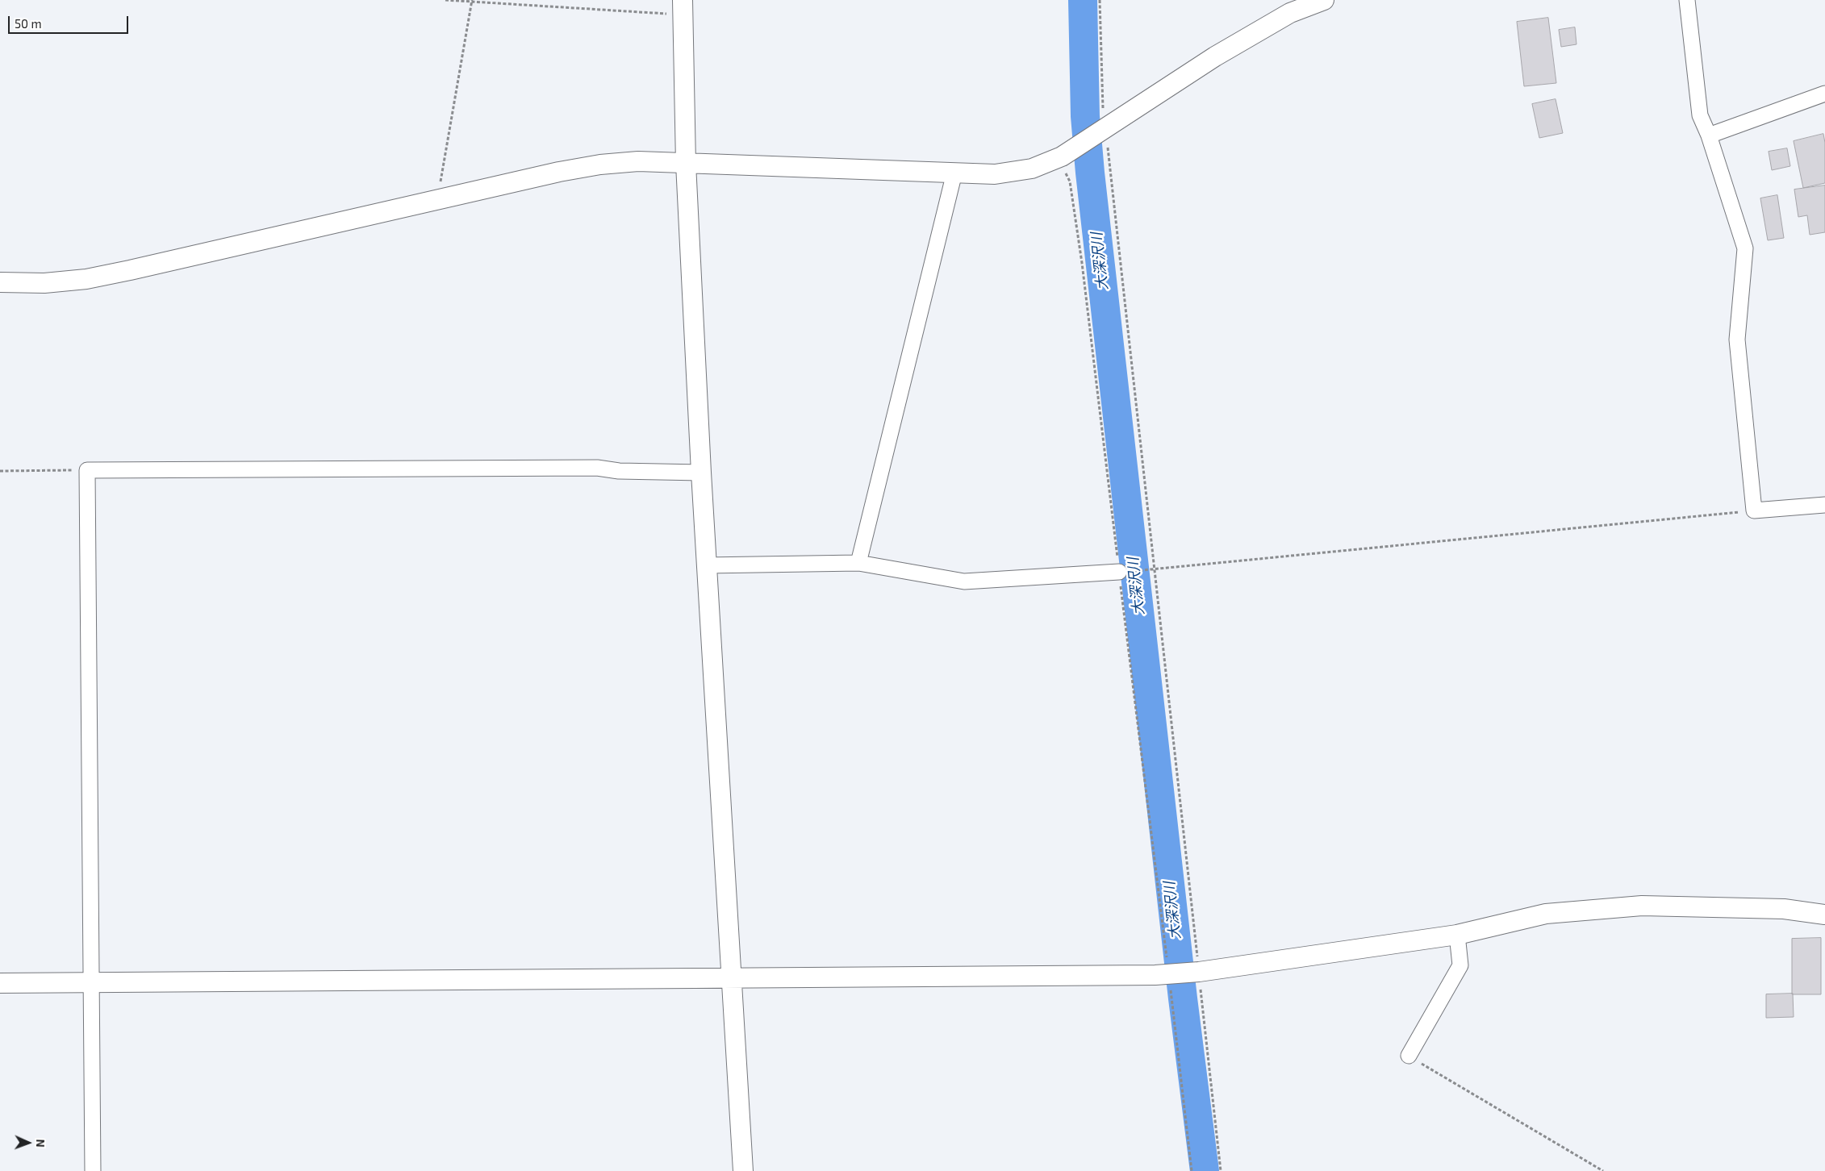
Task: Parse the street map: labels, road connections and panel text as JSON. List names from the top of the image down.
{
  "water": ["大深沢川"],
  "scale_bar": "50 m",
  "north": "right"
}
